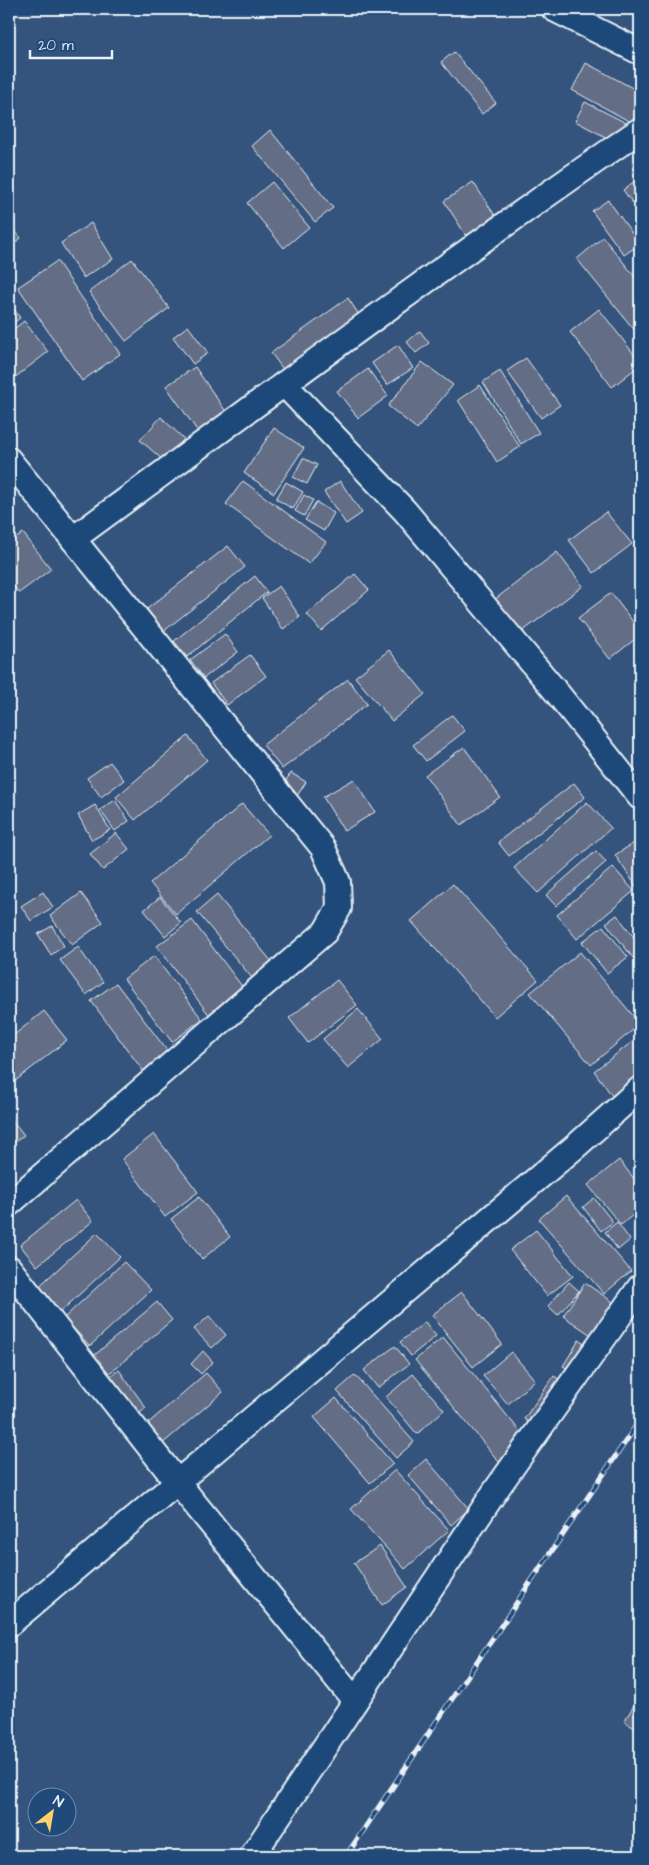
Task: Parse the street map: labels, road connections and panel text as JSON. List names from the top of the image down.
{
  "scale_bar": "20 m",
  "north": "top right"
}
